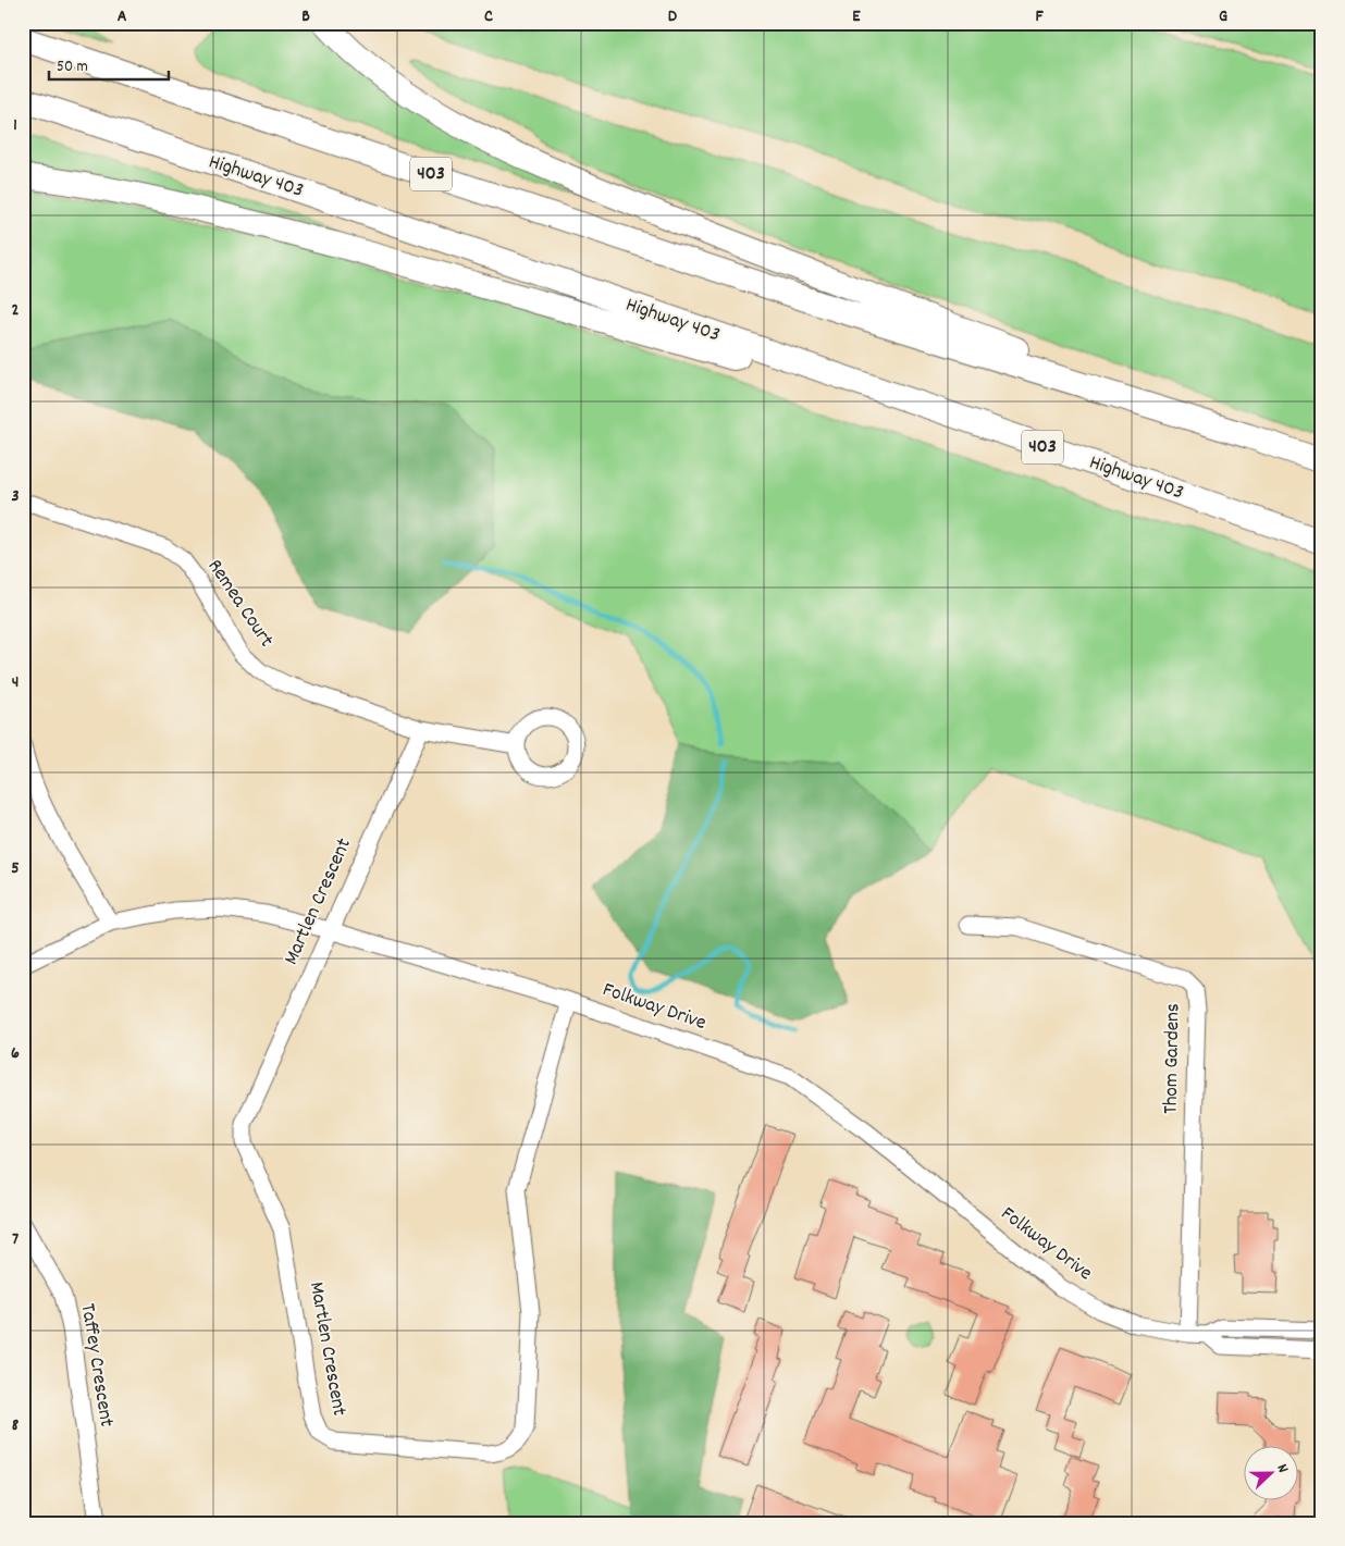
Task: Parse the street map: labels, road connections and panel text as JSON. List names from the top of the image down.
{
  "streets": {
    "highway": ["403", "Highway 403"],
    "street": [
      "Remea Court",
      "Martlen Crescent",
      "Folkway Drive",
      "Thom Gardens",
      "Taffey Crescent"
    ]
  },
  "crossings": [
    ["Remea Court", "Martlen Crescent"],
    ["Martlen Crescent", "Folkway Drive"],
    ["Folkway Drive", "Thom Gardens"]
  ],
  "scale_bar": "50 m",
  "north": "right",
  "grid": {
    "columns": [
      "A",
      "B",
      "C",
      "D",
      "E",
      "F",
      "G"
    ],
    "rows": [
      "1",
      "2",
      "3",
      "4",
      "5",
      "6",
      "7",
      "8"
    ]
  }
}
